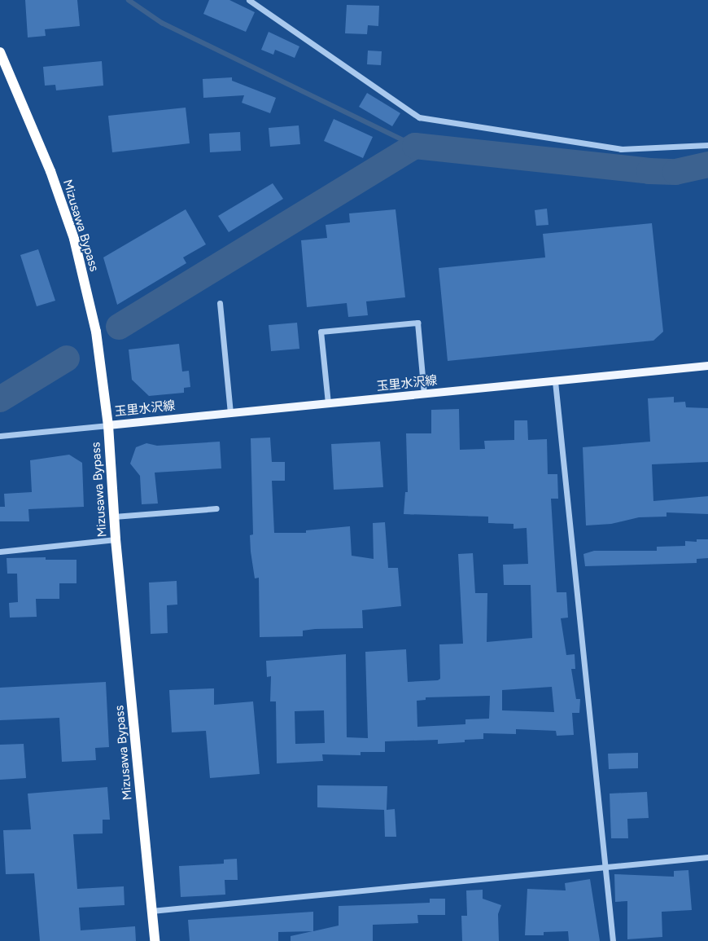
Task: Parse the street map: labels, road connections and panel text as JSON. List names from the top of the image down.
{
  "streets": {
    "highway": ["Mizusawa Bypass"],
    "main road": ["玉里水沢線"]
  },
  "crossings": [
    ["Mizusawa Bypass", "玉里水沢線"]
  ]
}
